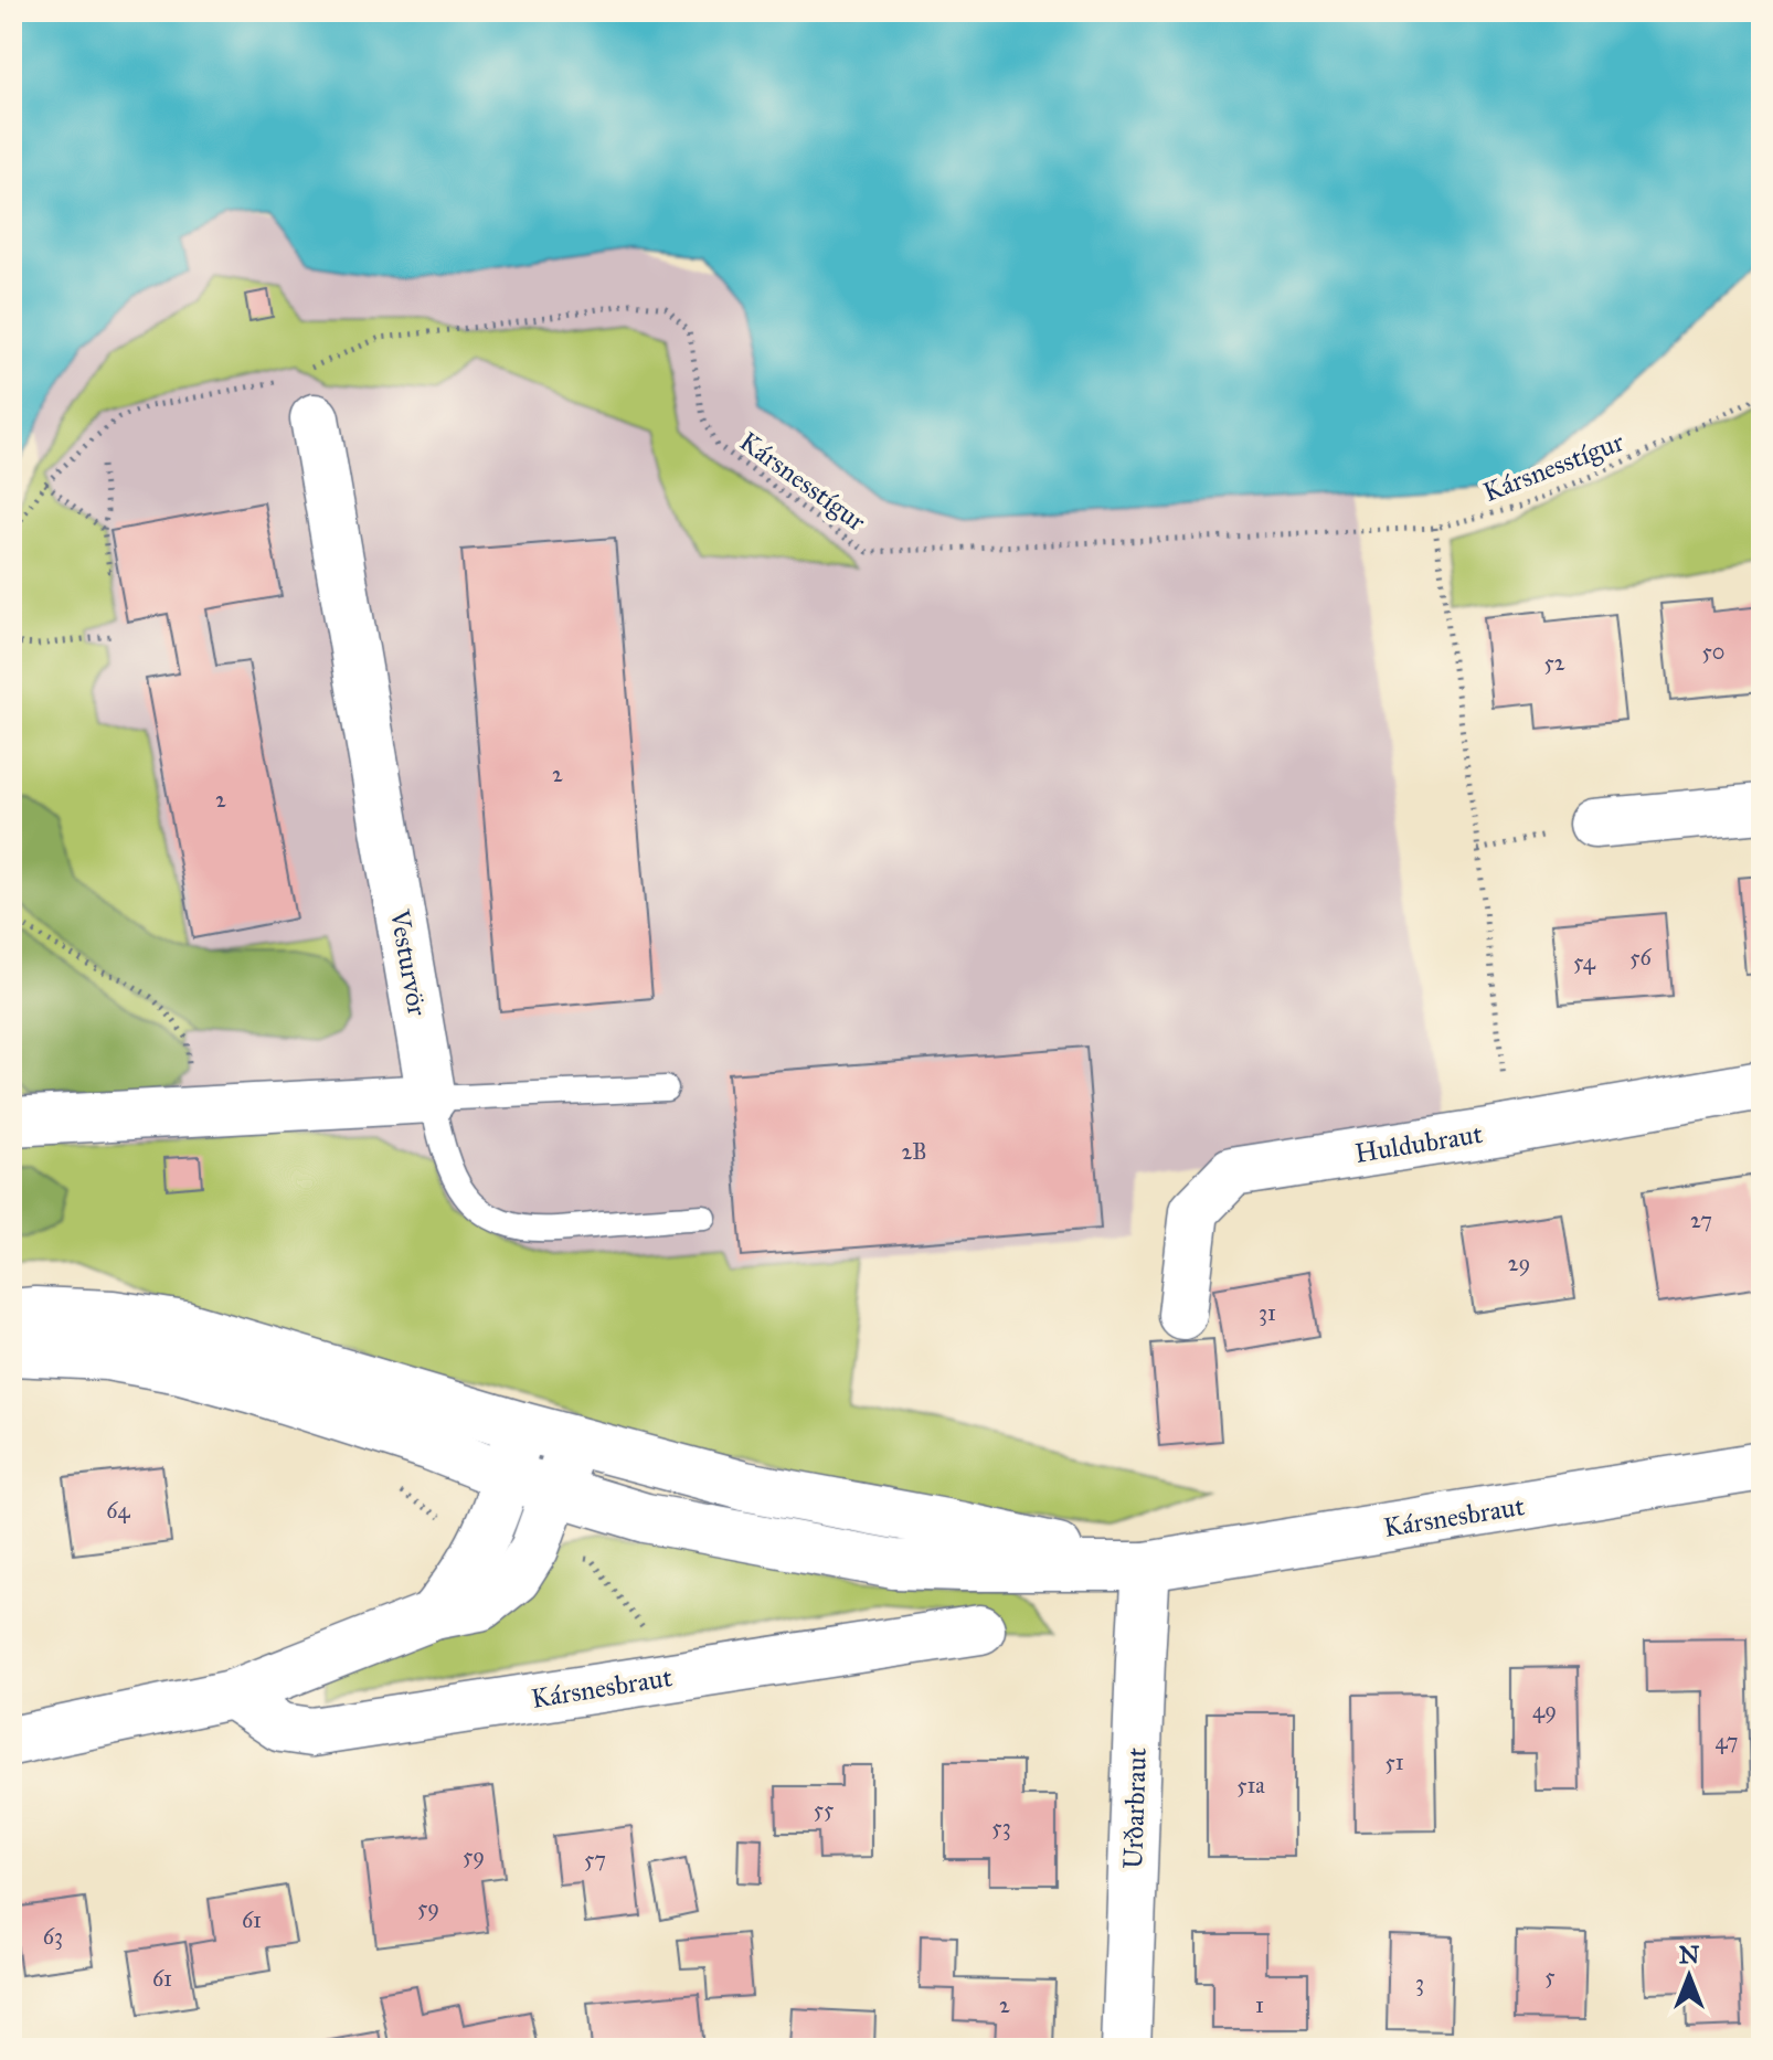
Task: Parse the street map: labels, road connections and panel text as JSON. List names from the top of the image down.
{
  "streets": {
    "street": [
      "Vesturvör",
      "Huldubraut",
      "Kársnesbraut",
      "Urðarbraut"
    ],
    "path": ["Kársnesstígur"]
  },
  "crossings": [
    ["Kársnesbraut", "Urðarbraut"]
  ],
  "house_numbers": [
    "50",
    "52",
    "2",
    "2",
    "56",
    "54",
    "2B",
    "27",
    "29",
    "31",
    "64",
    "49",
    "47",
    "51",
    "51a",
    "55",
    "53",
    "59",
    "57",
    "59",
    "61",
    "63",
    "5",
    "61",
    "3",
    "2",
    "1"
  ],
  "north": "top"
}
